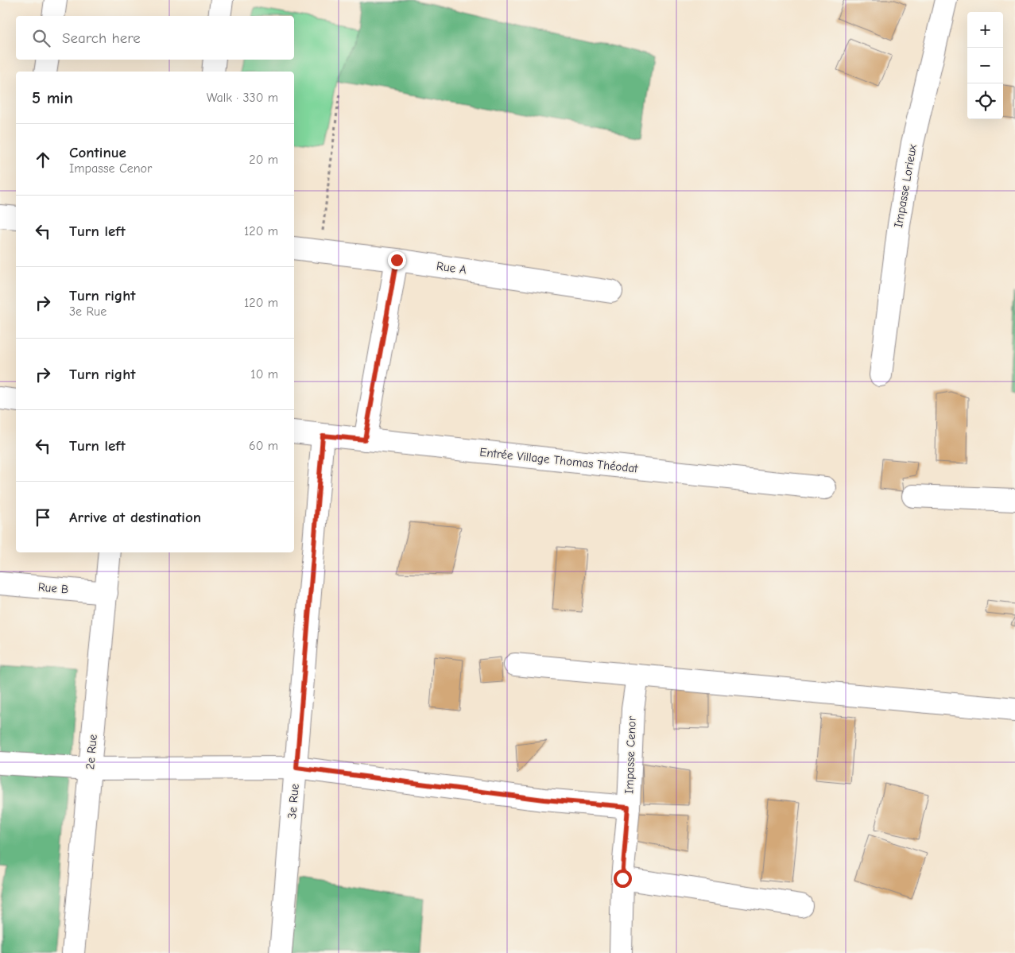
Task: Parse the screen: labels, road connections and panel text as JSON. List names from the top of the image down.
{
  "streets": {
    "street": [
      "Impasse Lorieux",
      "Rue A",
      "Entrée Village Thomas Théodat",
      "Rue B",
      "2e Rue",
      "Impasse Cenor",
      "3e Rue"
    ]
  },
  "crossings": [
    ["Entrée Village Thomas Théodat", "3e Rue"],
    ["Rue B", "2e Rue"]
  ],
  "page": {
    "map_buttons": ["+", "−"],
    "search": "Search here",
    "heading": ["5 min", "Walk · 330 m"],
    "list": [
      ["Continue", "Impasse Cenor", "20 m"],
      ["Turn left", "120 m"],
      ["Turn right", "3e Rue", "120 m"],
      ["Turn right", "10 m"],
      ["Turn left", "60 m"],
      "Arrive at destination"
    ]
  }
}
